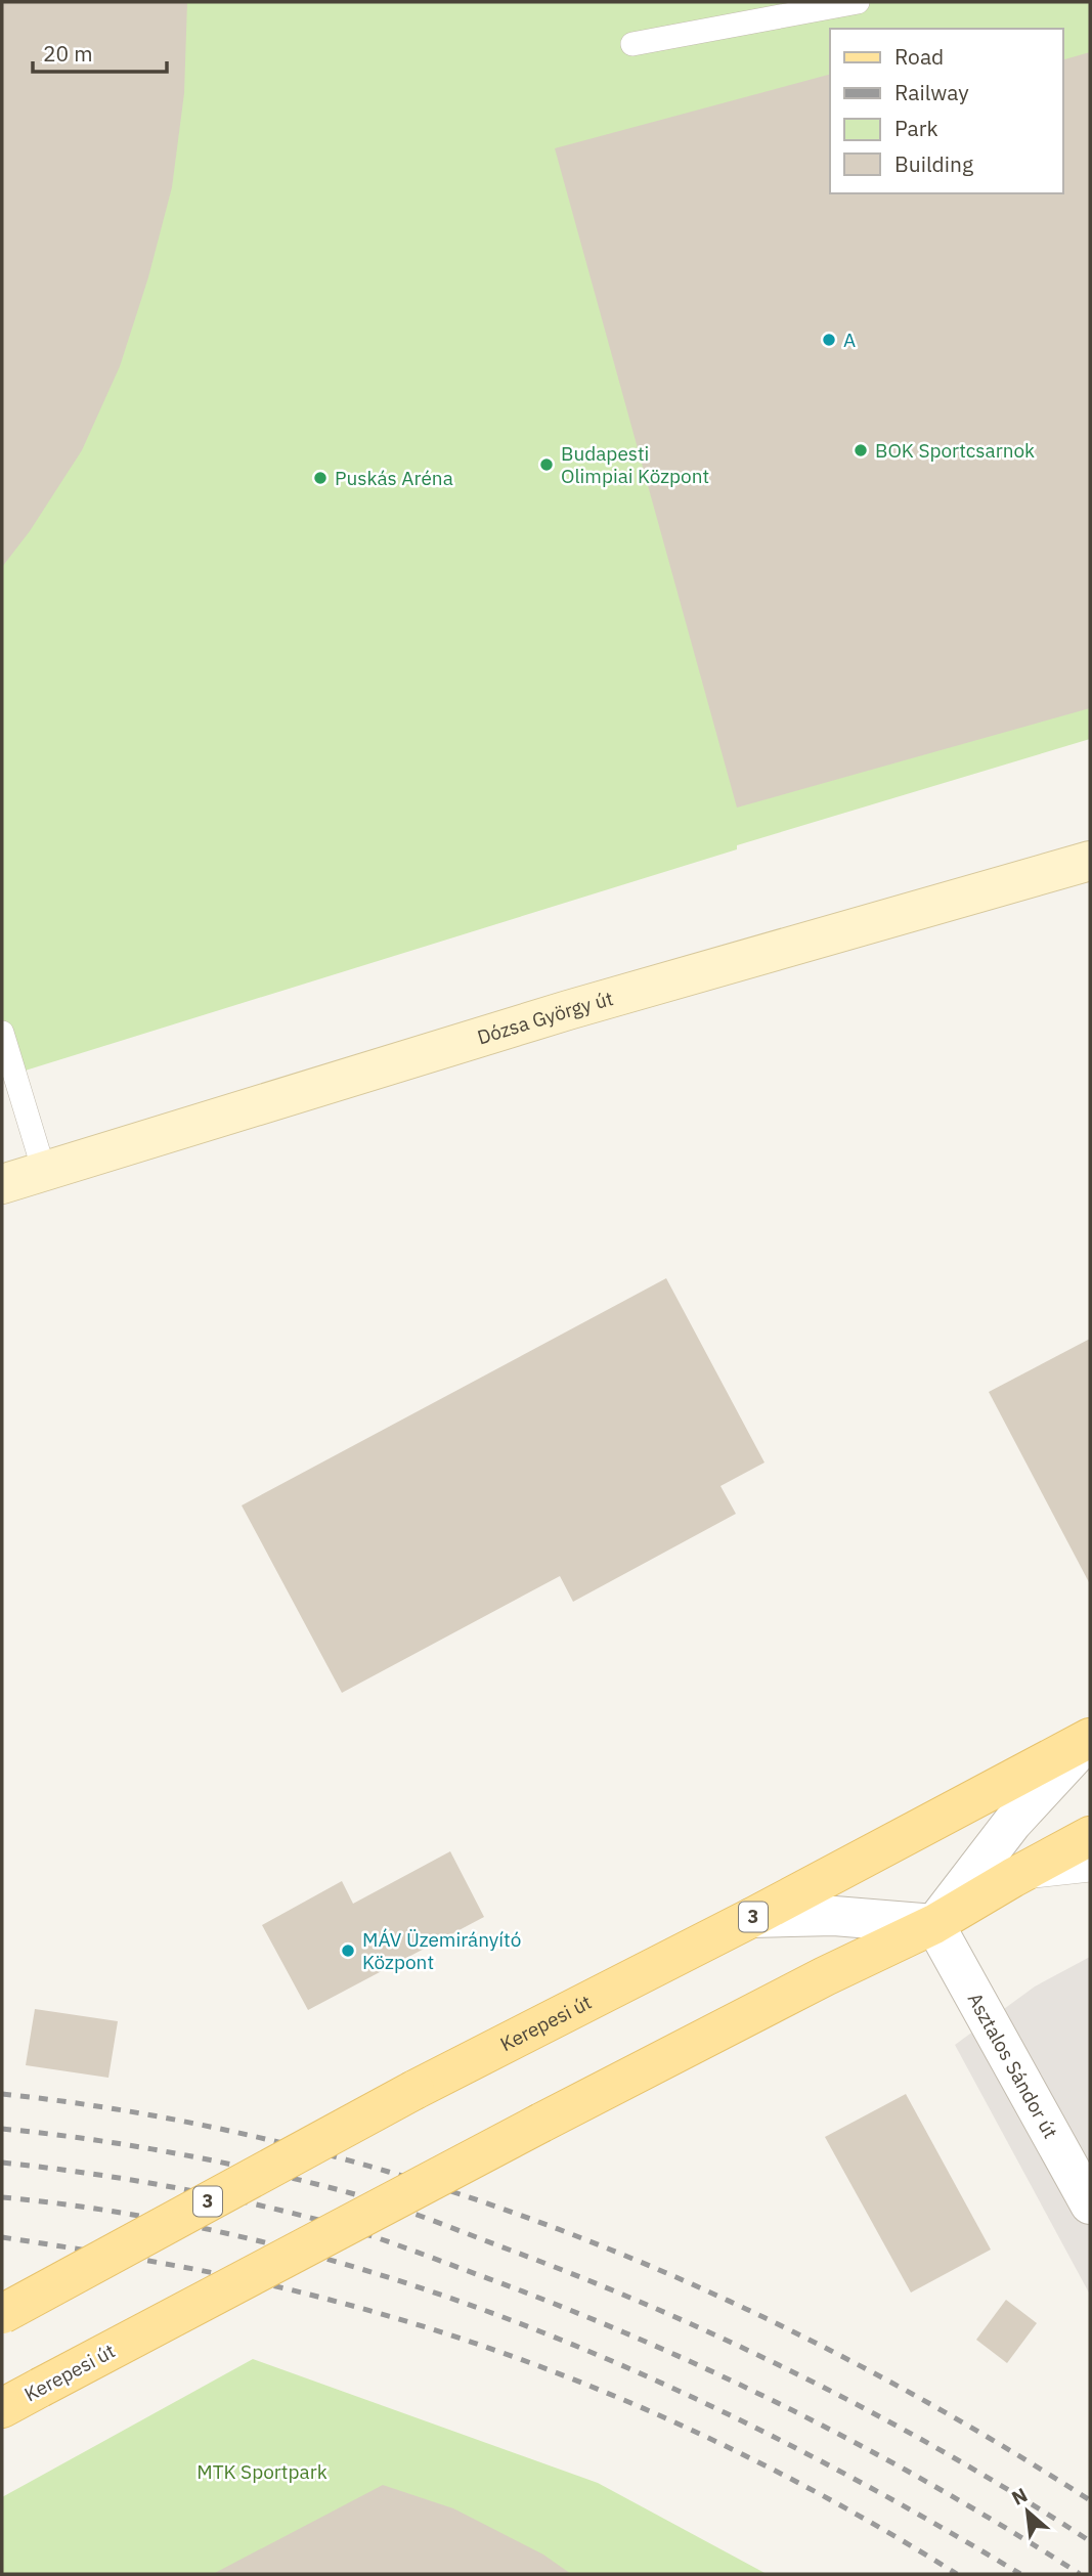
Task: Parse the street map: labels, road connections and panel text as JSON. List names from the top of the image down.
{
  "streets": {
    "main road": ["Dózsa György út", "3", "Kerepesi út"],
    "street": ["Asztalos Sándor út"]
  },
  "crossings": [
    ["Kerepesi út", "Asztalos Sándor út"]
  ],
  "parks": ["MTK Sportpark"],
  "places": [
    "A",
    "BOK Sportcsarnok",
    "Budapesti Olimpiai Központ",
    "Puskás Aréna",
    "MÁV Üzemirányító Központ"
  ],
  "legend": [
    "Road",
    "Railway",
    "Park",
    "Building"
  ],
  "scale_bar": "20 m",
  "north": "top left"
}
